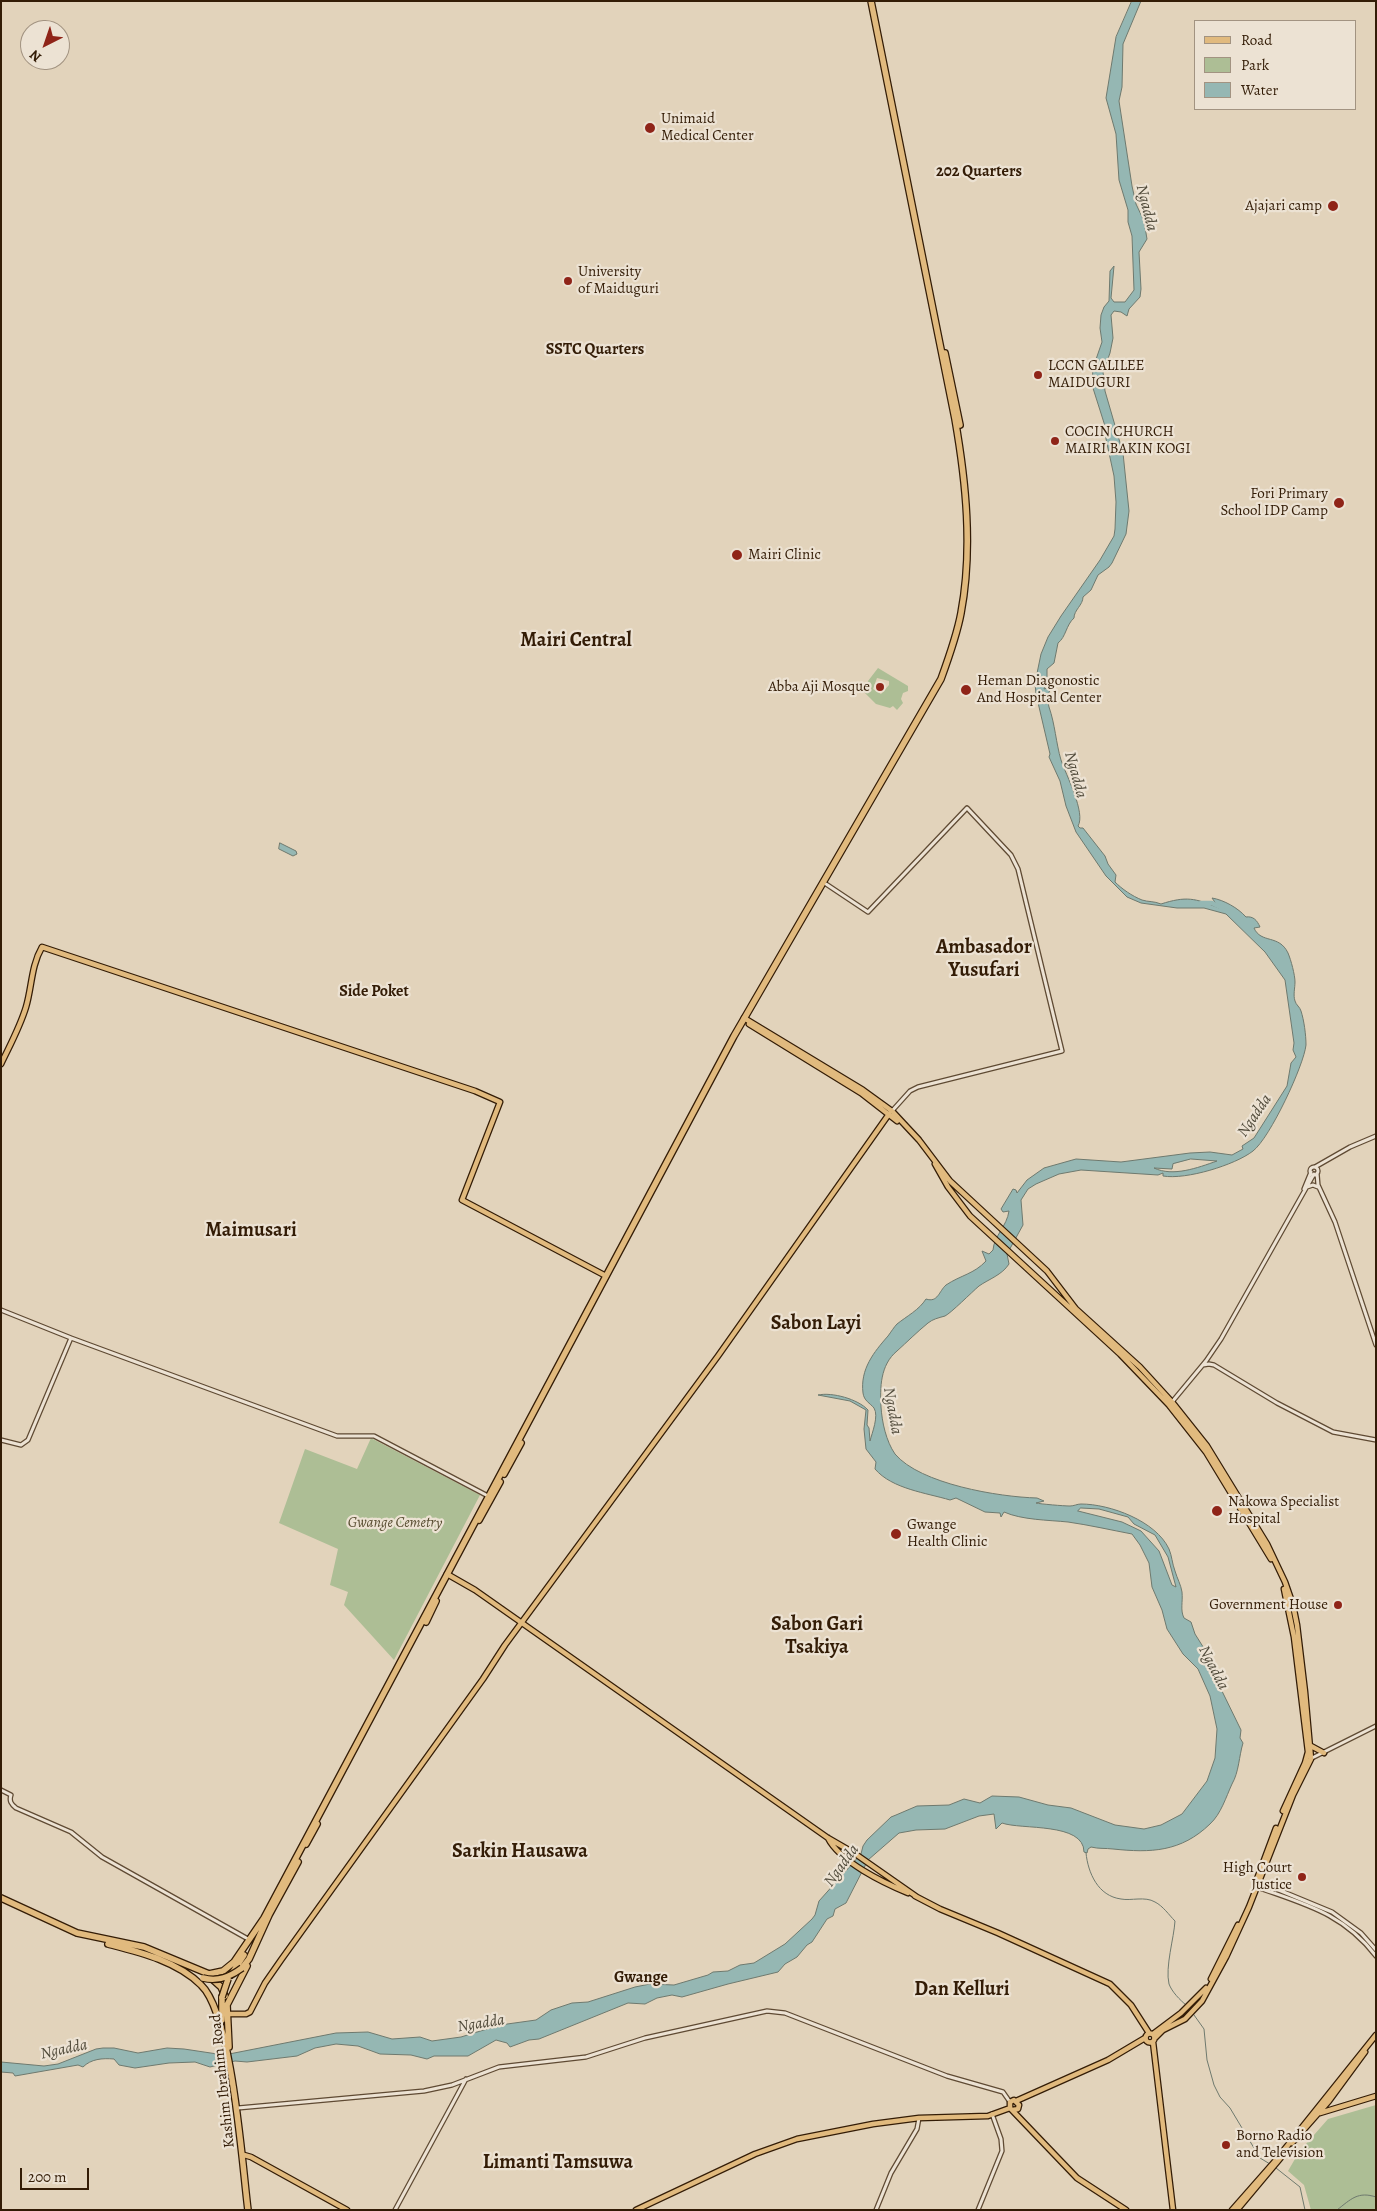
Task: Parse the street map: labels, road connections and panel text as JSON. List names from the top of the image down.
{
  "streets": {
    "highway": ["Kashim Ibrahim Road"]
  },
  "districts": [
    "202 Quarters",
    "SSTC Quarters",
    "Mairi Central",
    "Ambasador Yusufari",
    "Side Poket",
    "Maimusari",
    "Sabon Layi",
    "Sabon Gari Tsakiya",
    "Sarkin Hausawa",
    "Gwange",
    "Dan Kelluri",
    "Limanti Tamsuwa"
  ],
  "water": ["Ngadda"],
  "parks": ["Gwange Cemetry"],
  "places": [
    "Unimaid Medical Center",
    "Ajajari camp",
    "University of Maiduguri",
    "LCCN GALILEE MAIDUGURI",
    "COCIN CHURCH MAIRI BAKIN KOGI",
    "Fori Primary School IDP Camp",
    "Mairi Clinic",
    "Abba Aji Mosque",
    "Heman Diagonostic And Hospital Center",
    "Nakowa Specialist Hospital",
    "Gwange Health Clinic",
    "Government House",
    "High Court Justice",
    "Borno Radio and Television"
  ],
  "legend": ["Road", "Park", "Water"],
  "scale_bar": "200 m",
  "north": "bottom left"
}
